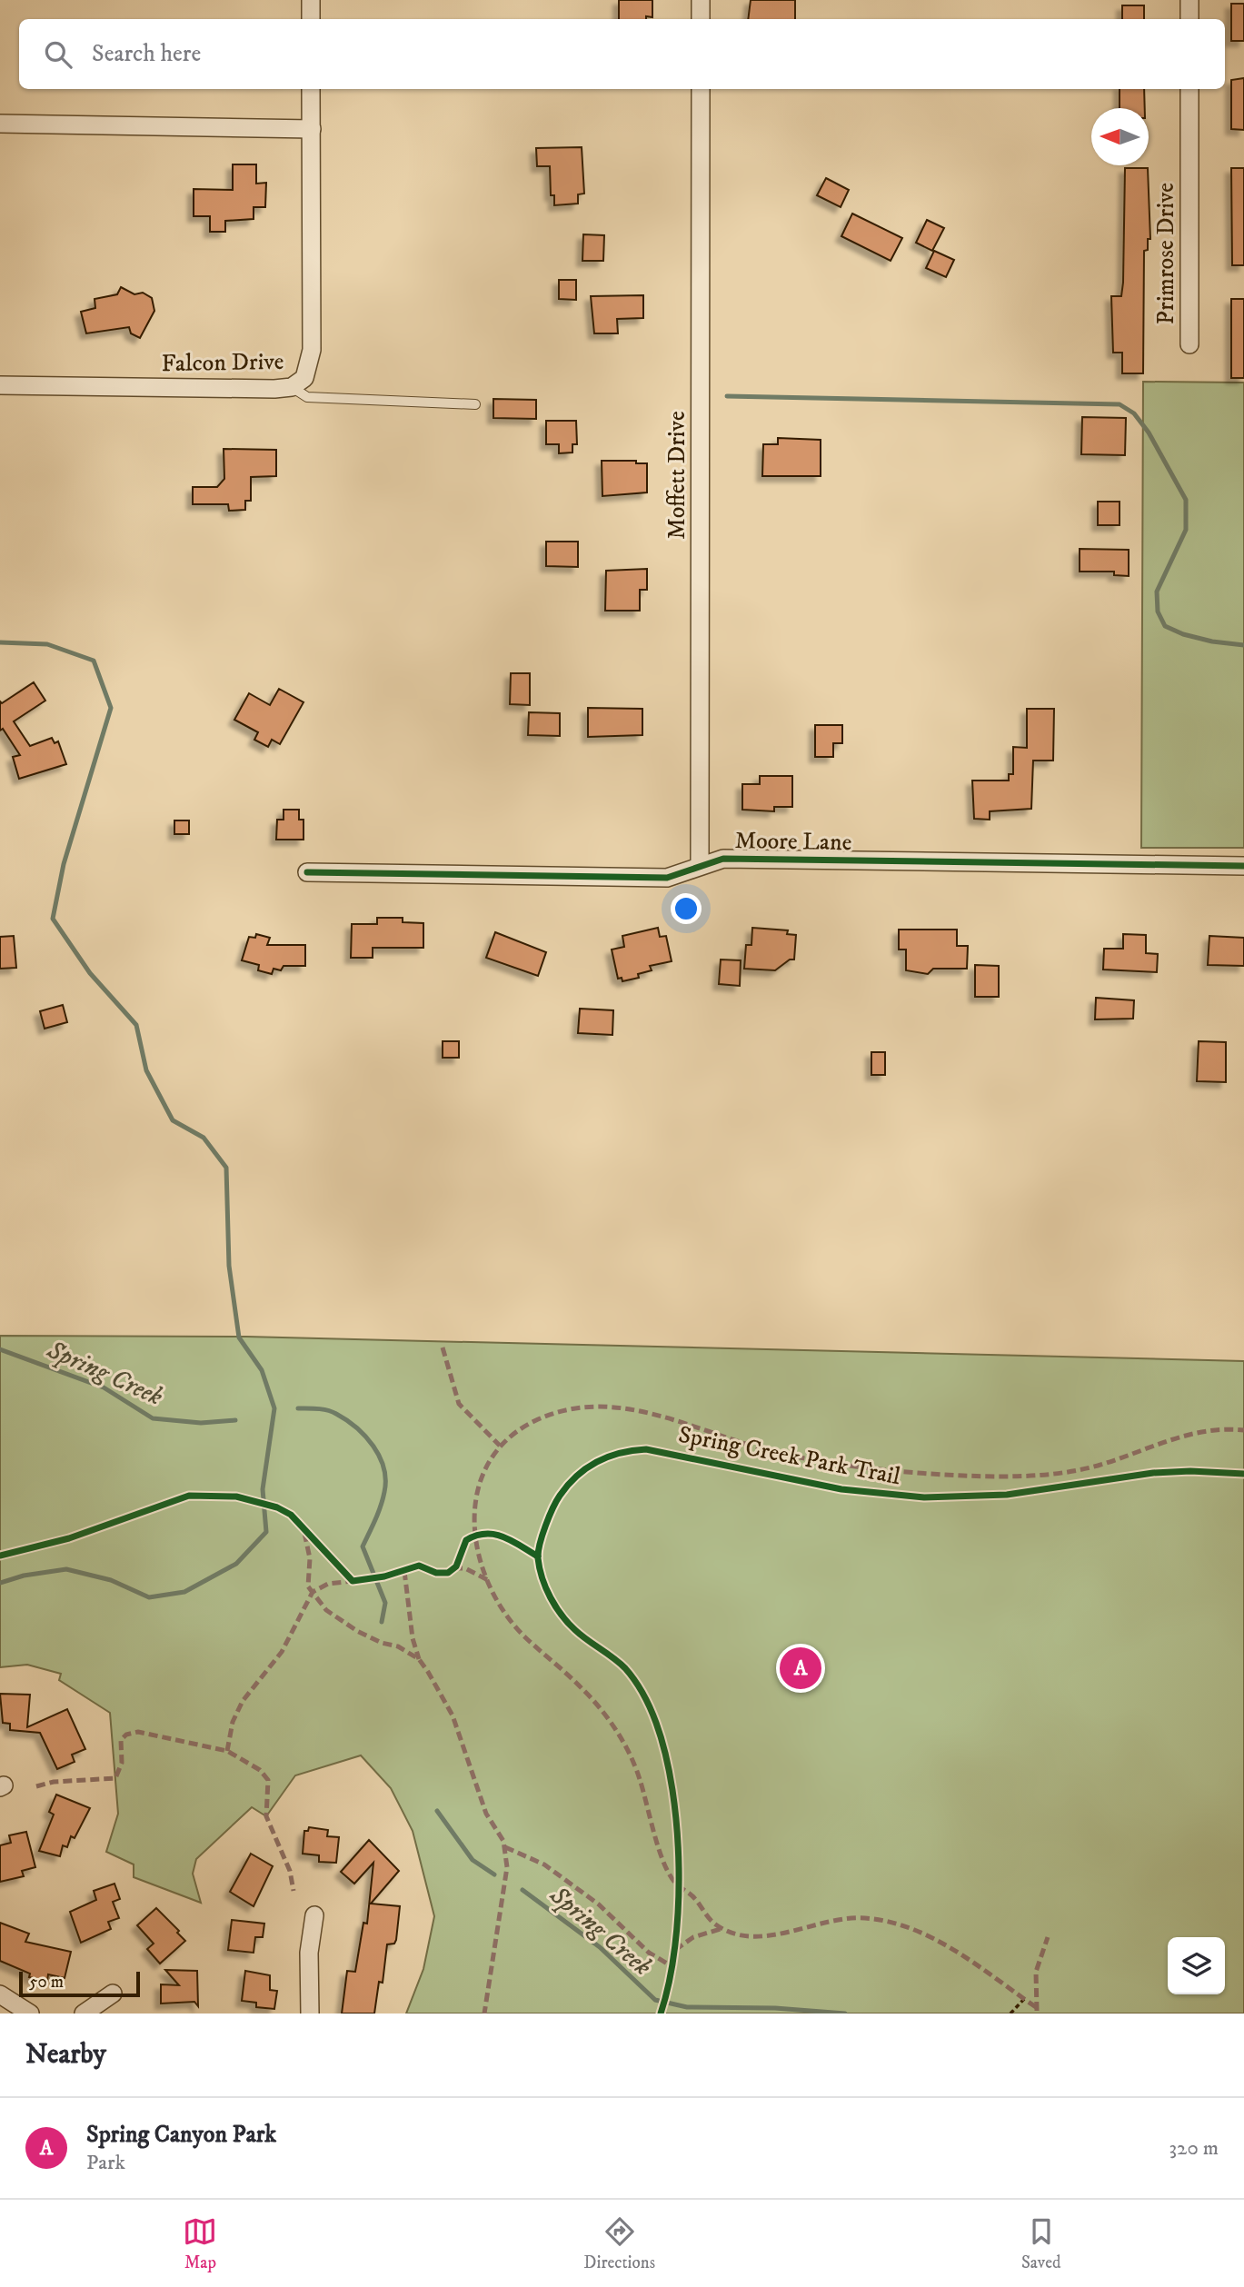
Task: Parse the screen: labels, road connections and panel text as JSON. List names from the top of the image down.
{
  "streets": {
    "street": [
      "Primrose Drive",
      "Falcon Drive",
      "Moffett Drive",
      "Moore Lane"
    ],
    "cycle path": ["Spring Creek Park Trail"]
  },
  "crossings": [
    ["Moffett Drive", "Moore Lane"]
  ],
  "water": ["Spring Creek"],
  "scale_bar": "50 m",
  "north": "left",
  "page": {
    "search": "Search here",
    "pins": "A",
    "scale": "50 m",
    "heading": "Nearby",
    "list": [
      {
        "mark": "A",
        "name": "Spring Canyon Park",
        "note": "Park",
        "value": "320 m"
      }
    ],
    "nav": ["Map", "Directions", "Saved"]
  }
}
